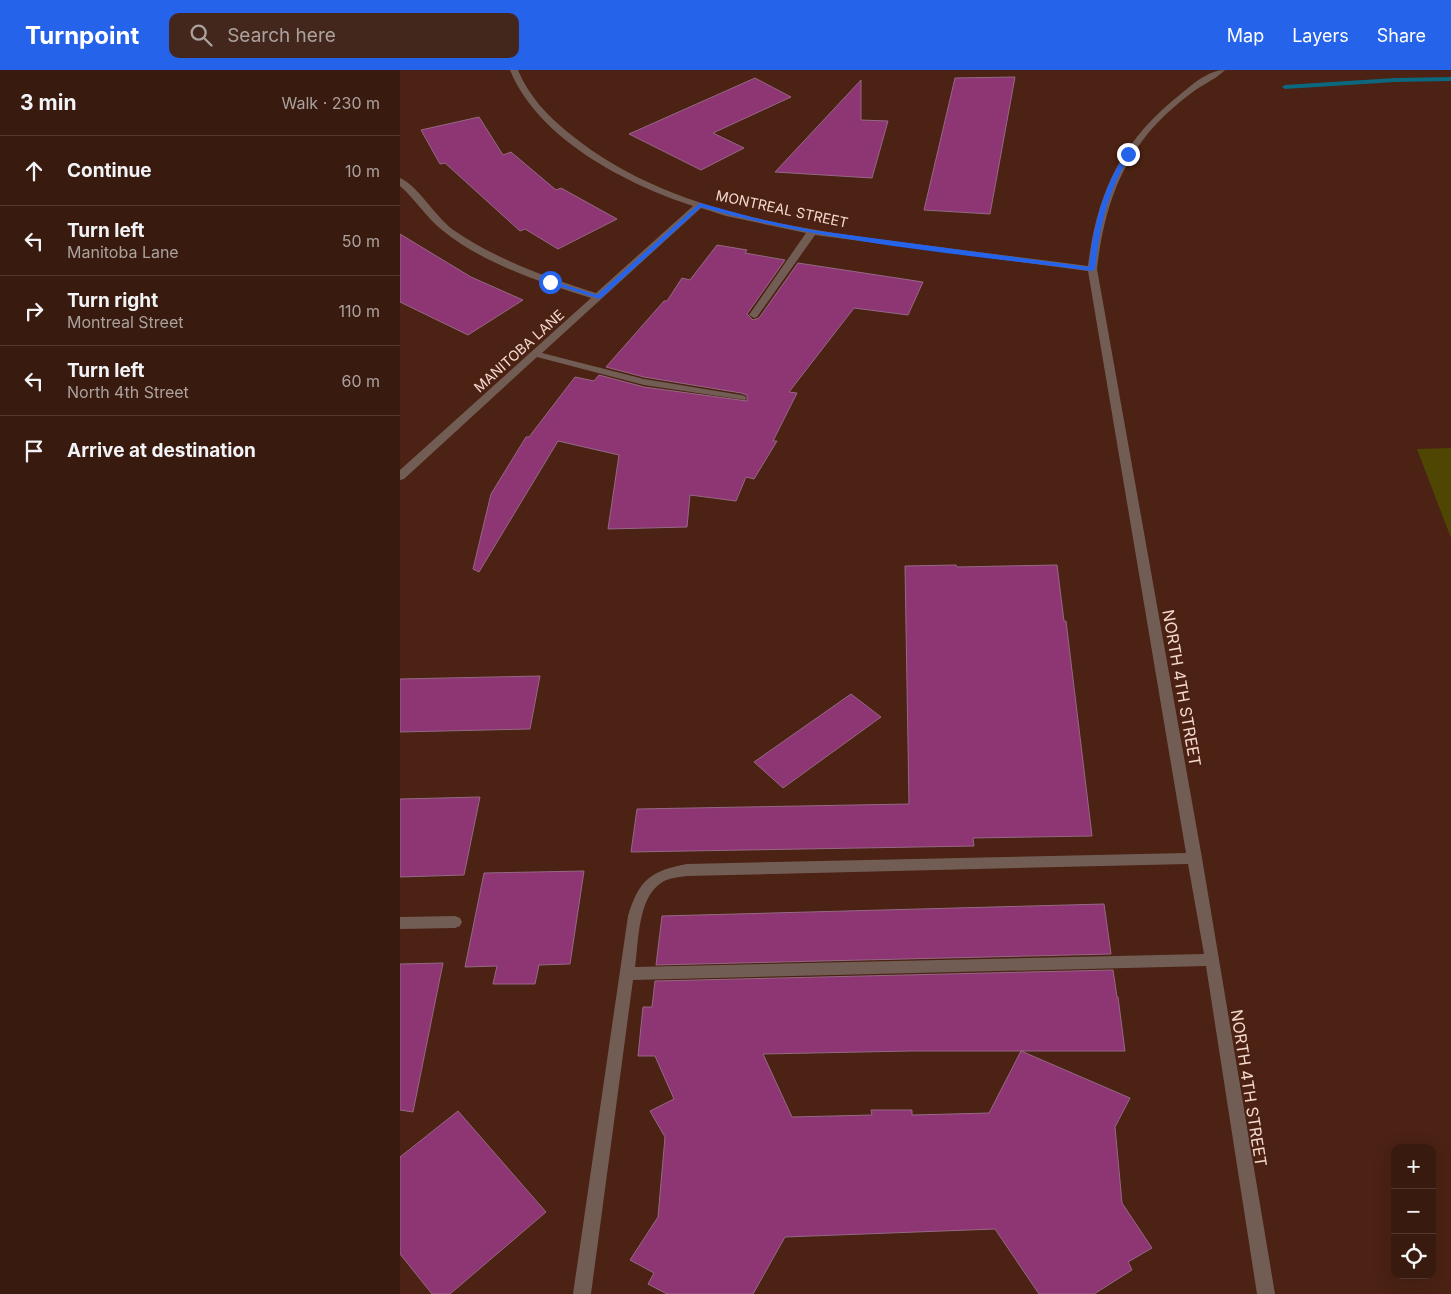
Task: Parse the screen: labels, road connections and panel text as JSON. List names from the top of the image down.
{
  "streets": {
    "street": ["MONTREAL STREET", "MANITOBA LANE", "NORTH 4TH STREET"]
  },
  "crossings": [
    ["MONTREAL STREET", "MANITOBA LANE"],
    ["MONTREAL STREET", "NORTH 4TH STREET"]
  ],
  "page": {
    "header": "Turnpoint",
    "search": "Search here",
    "nav": ["Map", "Layers", "Share"],
    "heading": ["3 min", "Walk · 230 m"],
    "list": [
      ["Continue", "10 m"],
      ["Turn left", "Manitoba Lane", "50 m"],
      ["Turn right", "Montreal Street", "110 m"],
      ["Turn left", "North 4th Street", "60 m"],
      "Arrive at destination"
    ],
    "map_buttons": ["+", "−"]
  }
}
